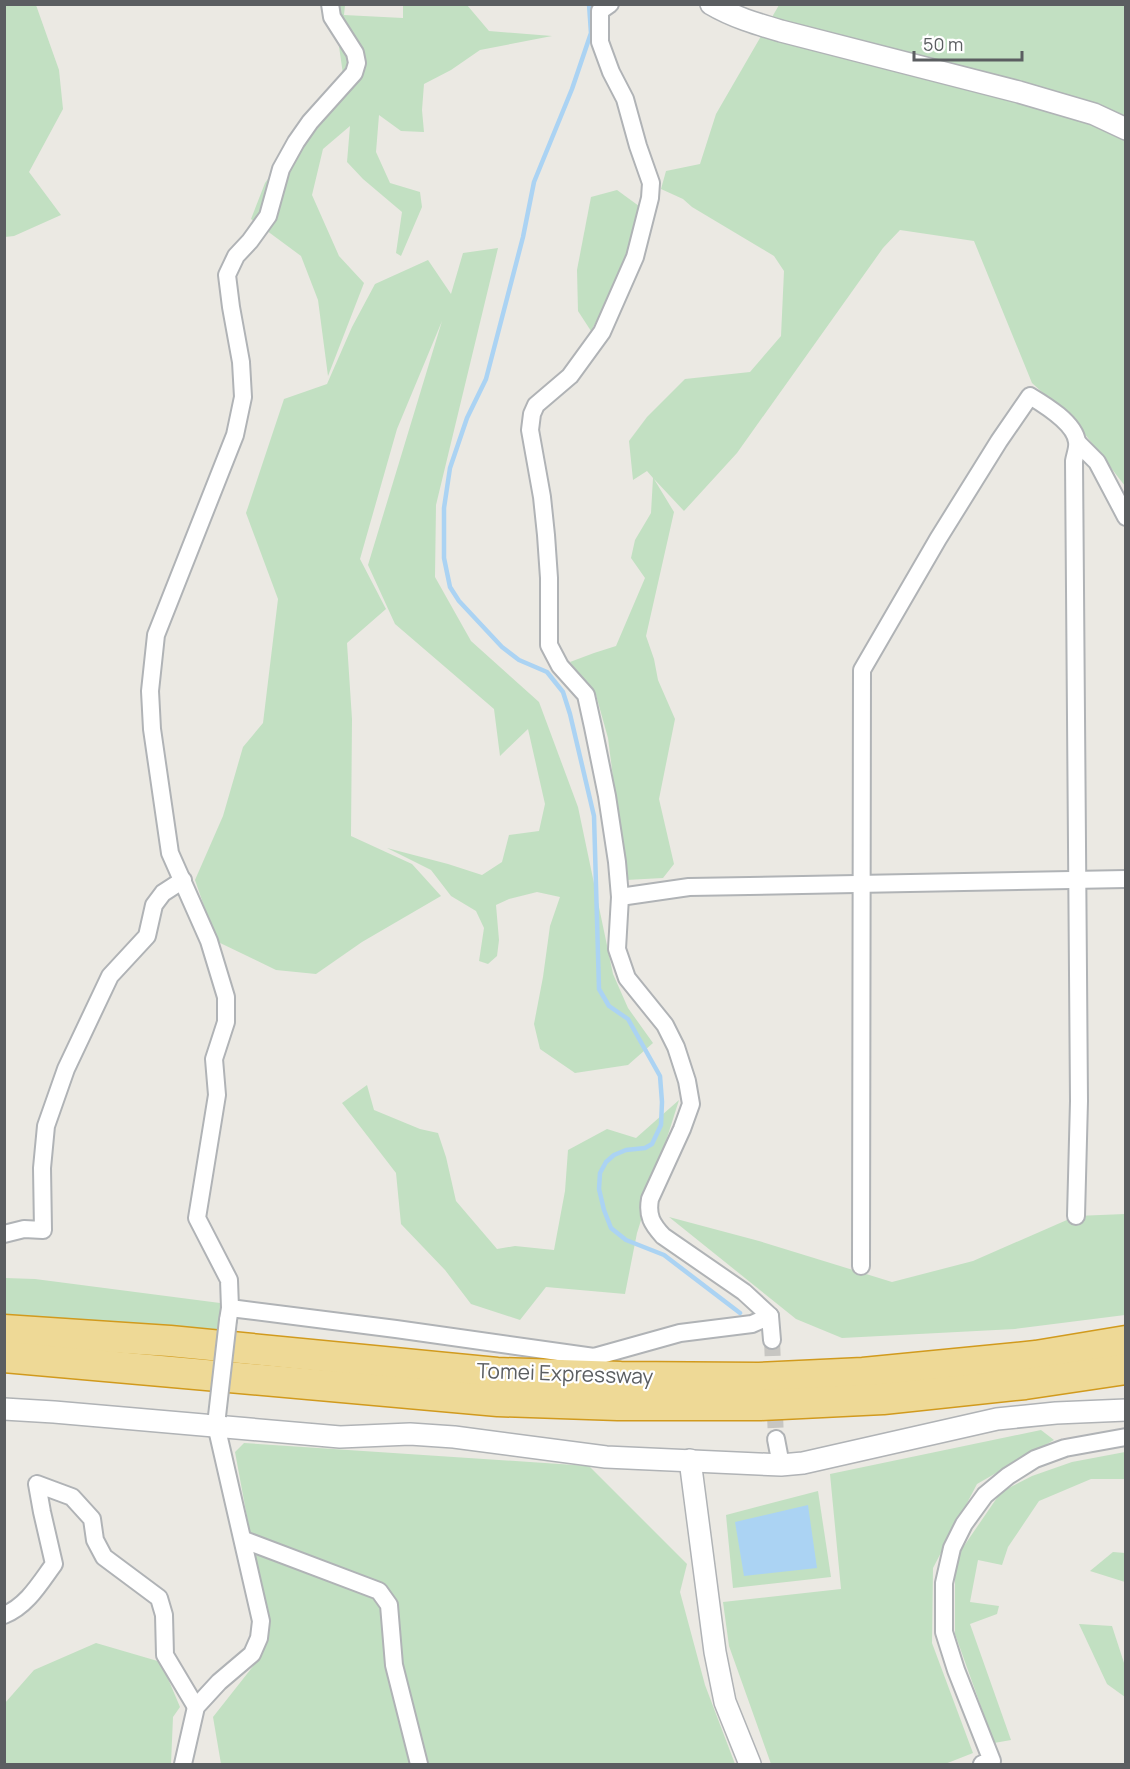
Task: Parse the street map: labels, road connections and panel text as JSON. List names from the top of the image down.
{
  "streets": {
    "highway": ["Tomei Expressway"]
  },
  "scale_bar": "50 m"
}
